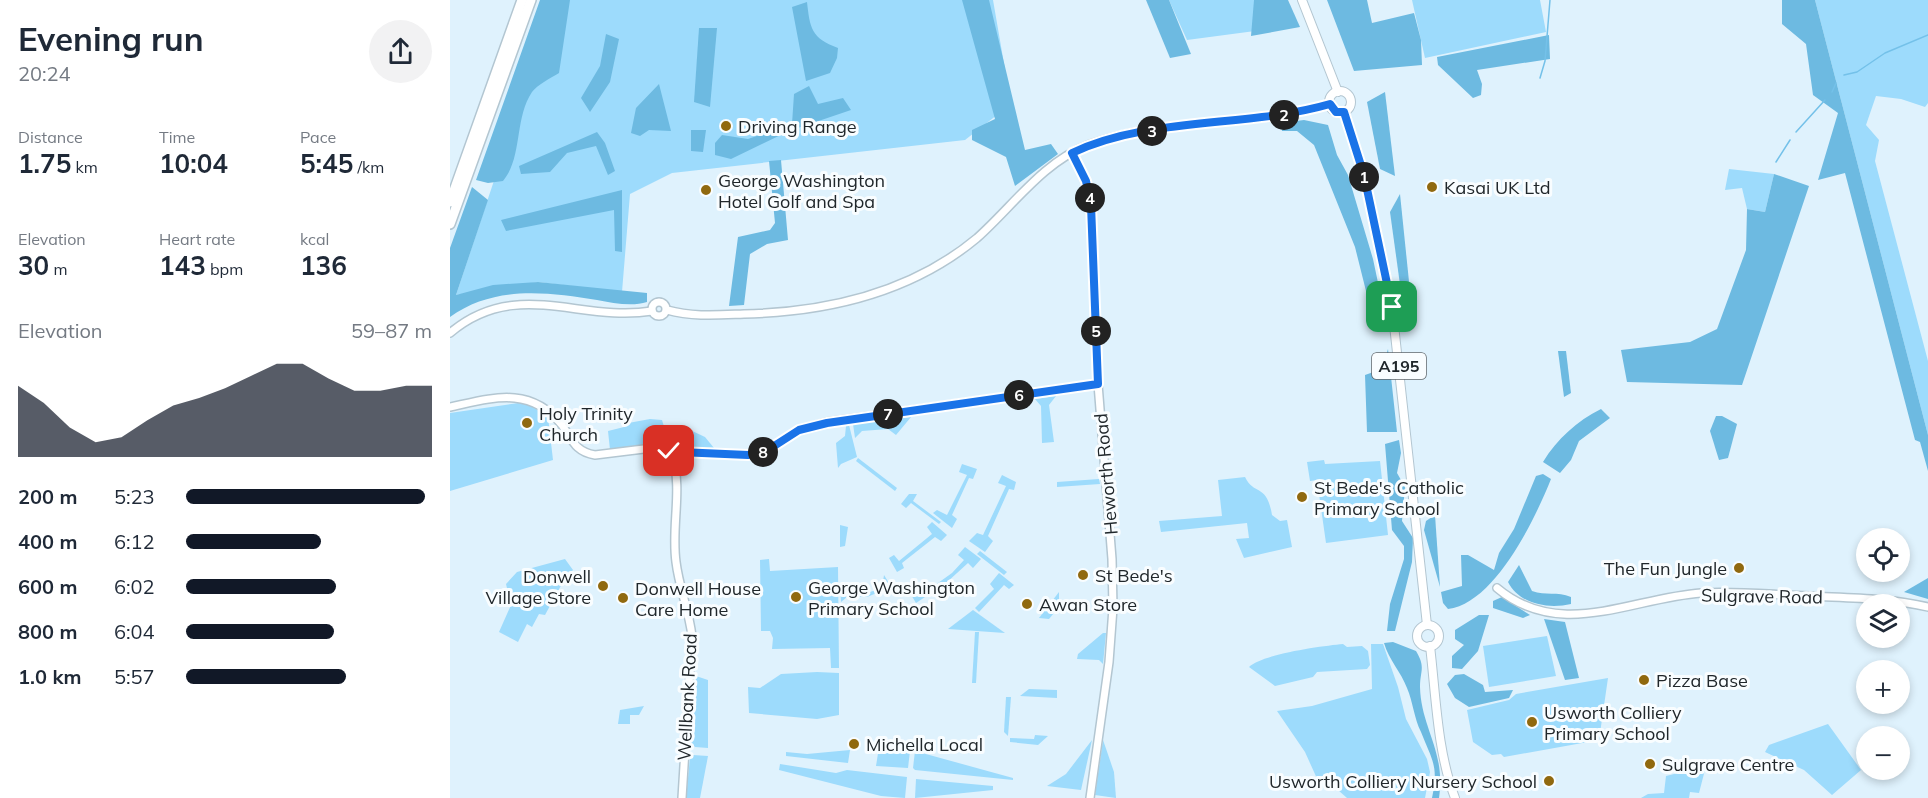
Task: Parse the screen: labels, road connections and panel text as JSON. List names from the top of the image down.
{
  "streets": {
    "main road": ["A195"],
    "street": ["Heworth Road", "Sulgrave Road", "Wellbank Road"]
  },
  "places": [
    "Driving Range",
    "Kasai UK Ltd",
    "George Washington Hotel Golf and Spa",
    "Holy Trinity Church",
    "St Bede's Catholic Primary School",
    "The Fun Jungle",
    "St Bede's",
    "Donwell Village Store",
    "George Washington Primary School",
    "Donwell House Care Home",
    "Awan Store",
    "Pizza Base",
    "Usworth Colliery Primary School",
    "Michella Local",
    "Sulgrave Centre",
    "Usworth Colliery Nursery School"
  ],
  "page": {
    "heading": ["Evening run", "20:24"],
    "pins": [
      "2",
      "3",
      "1",
      "4",
      "5",
      "6",
      "7",
      "8"
    ],
    "stats": [
      ["Distance", "1.75 km"],
      ["Time", "10:04"],
      ["Pace", "5:45 /km"],
      ["Elevation", "30 m"],
      ["Heart rate", "143 bpm"],
      ["kcal", "136"]
    ],
    "chart": ["Elevation", "59–87 m"],
    "list": [
      {
        "name": "200 m",
        "note": "5:23"
      },
      {
        "name": "400 m",
        "note": "6:12"
      },
      {
        "name": "600 m",
        "note": "6:02"
      },
      {
        "name": "800 m",
        "note": "6:04"
      },
      {
        "name": "1.0 km",
        "note": "5:57"
      }
    ],
    "map_buttons": ["+", "−"]
  }
}
